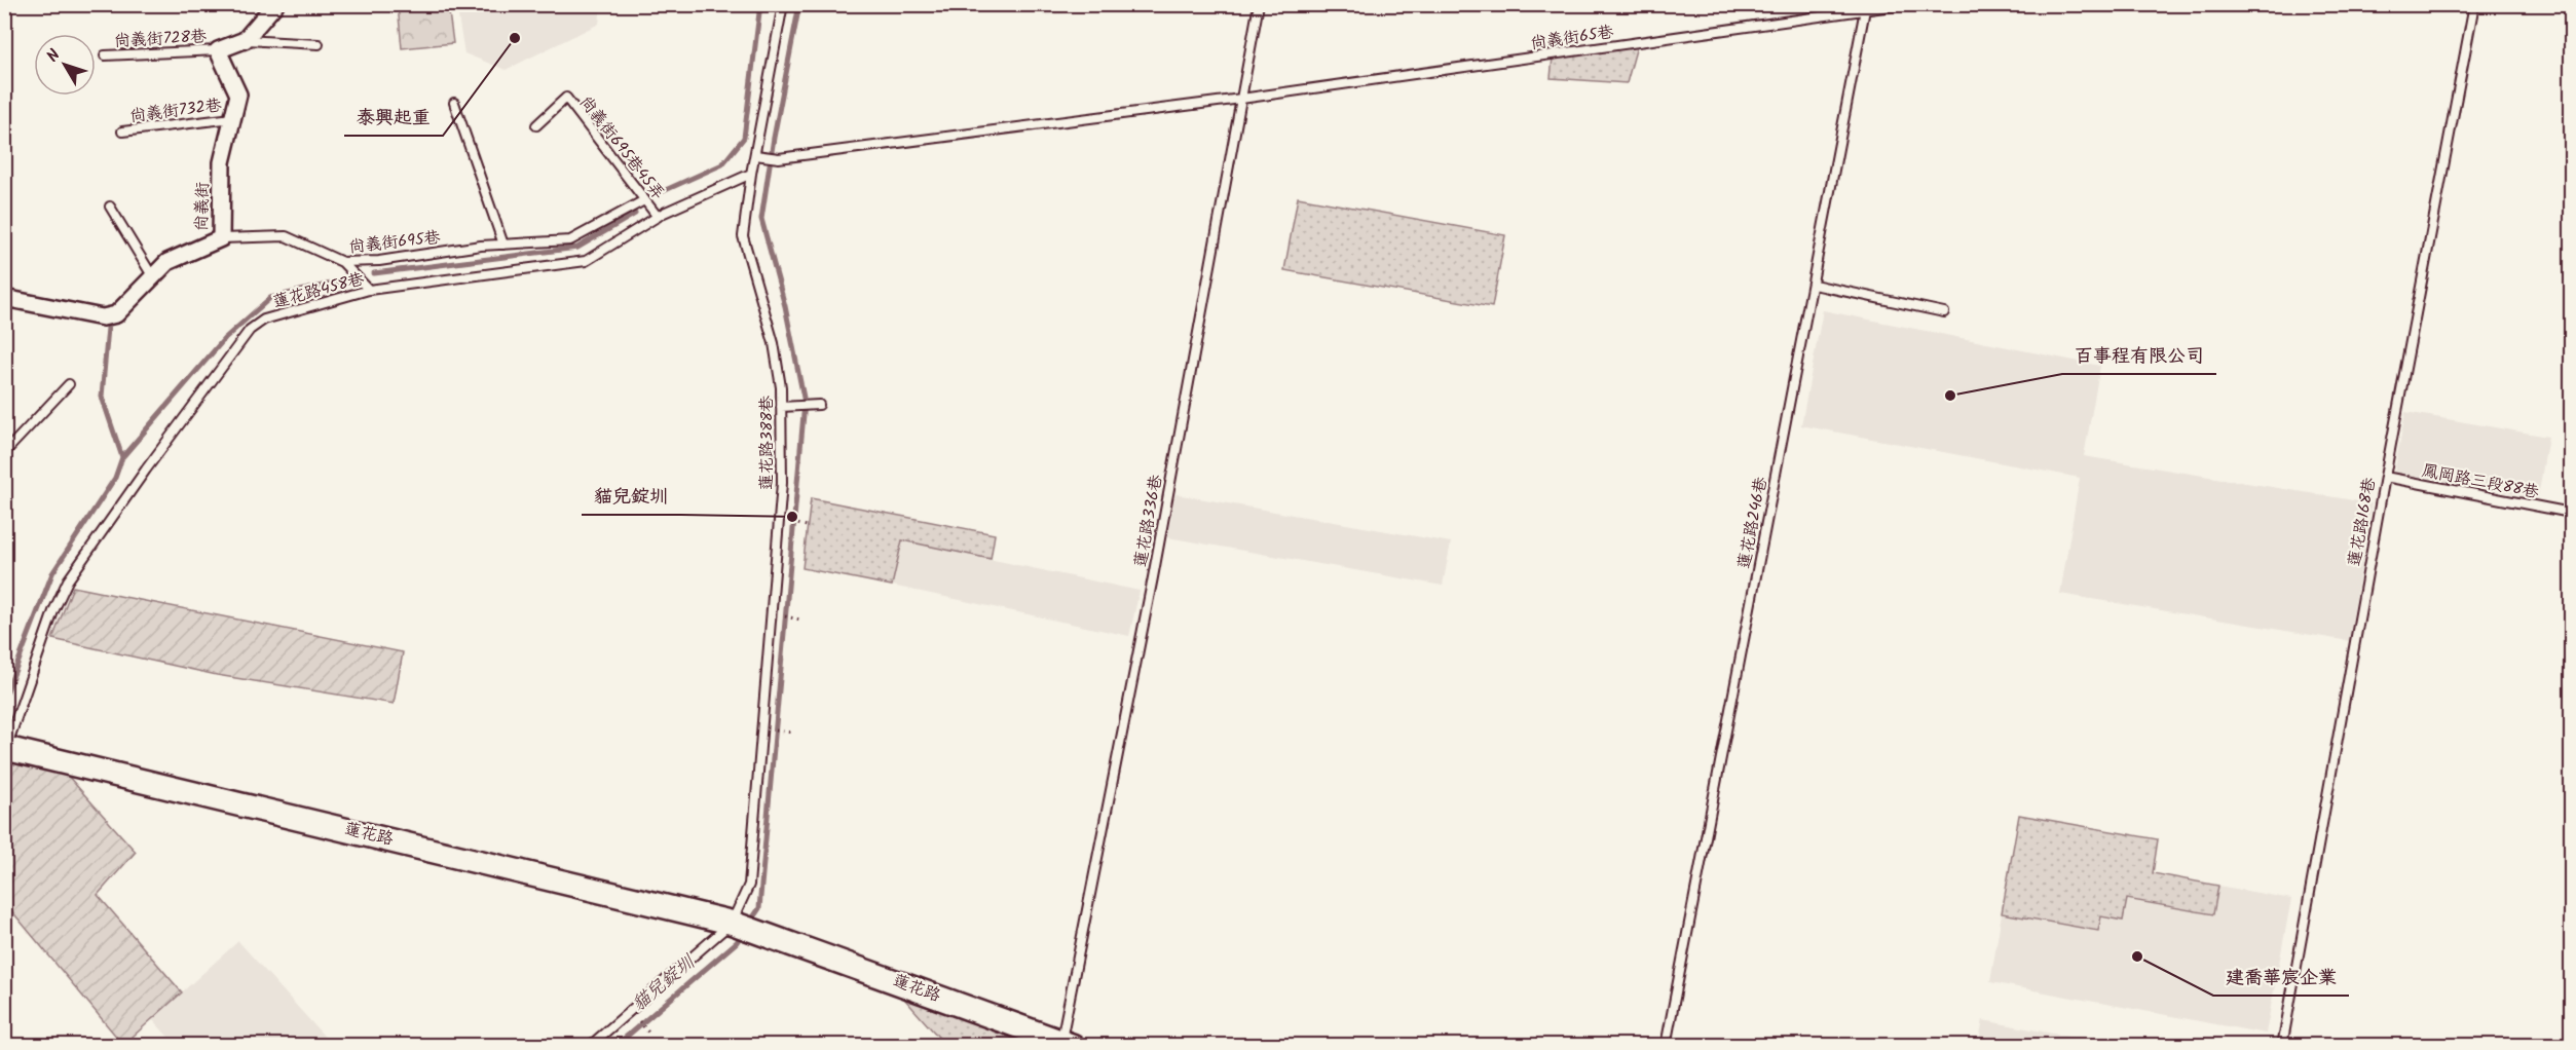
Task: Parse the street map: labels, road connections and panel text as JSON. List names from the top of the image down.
{
  "streets": {
    "street": ["尚義街", "蓮花路"],
    "lane": [
      "尚義街65巷",
      "尚義街728巷",
      "尚義街732巷",
      "尚義街695巷45弄",
      "尚義街695巷",
      "蓮花路458巷",
      "蓮花路388巷",
      "鳳岡路三段88巷",
      "蓮花路336巷",
      "蓮花路168巷",
      "蓮花路246巷"
    ]
  },
  "crossings": [
    ["尚義街65巷", "蓮花路388巷"],
    ["尚義街65巷", "蓮花路336巷"],
    ["尚義街65巷", "蓮花路246巷"],
    ["尚義街728巷", "尚義街"],
    ["尚義街732巷", "尚義街"],
    ["尚義街695巷45弄", "尚義街695巷"],
    ["尚義街695巷45弄", "蓮花路458巷"],
    ["尚義街", "尚義街695巷"],
    ["蓮花路458巷", "蓮花路388巷"],
    ["蓮花路458巷", "蓮花路"],
    ["蓮花路388巷", "蓮花路"],
    ["鳳岡路三段88巷", "蓮花路168巷"],
    ["蓮花路336巷", "蓮花路"]
  ],
  "water": ["貓兒錠圳"],
  "places": [
    "泰興起重",
    "百事程有限公司",
    "貓兒錠圳",
    "建喬華宸企業"
  ],
  "north": "top left"
}
